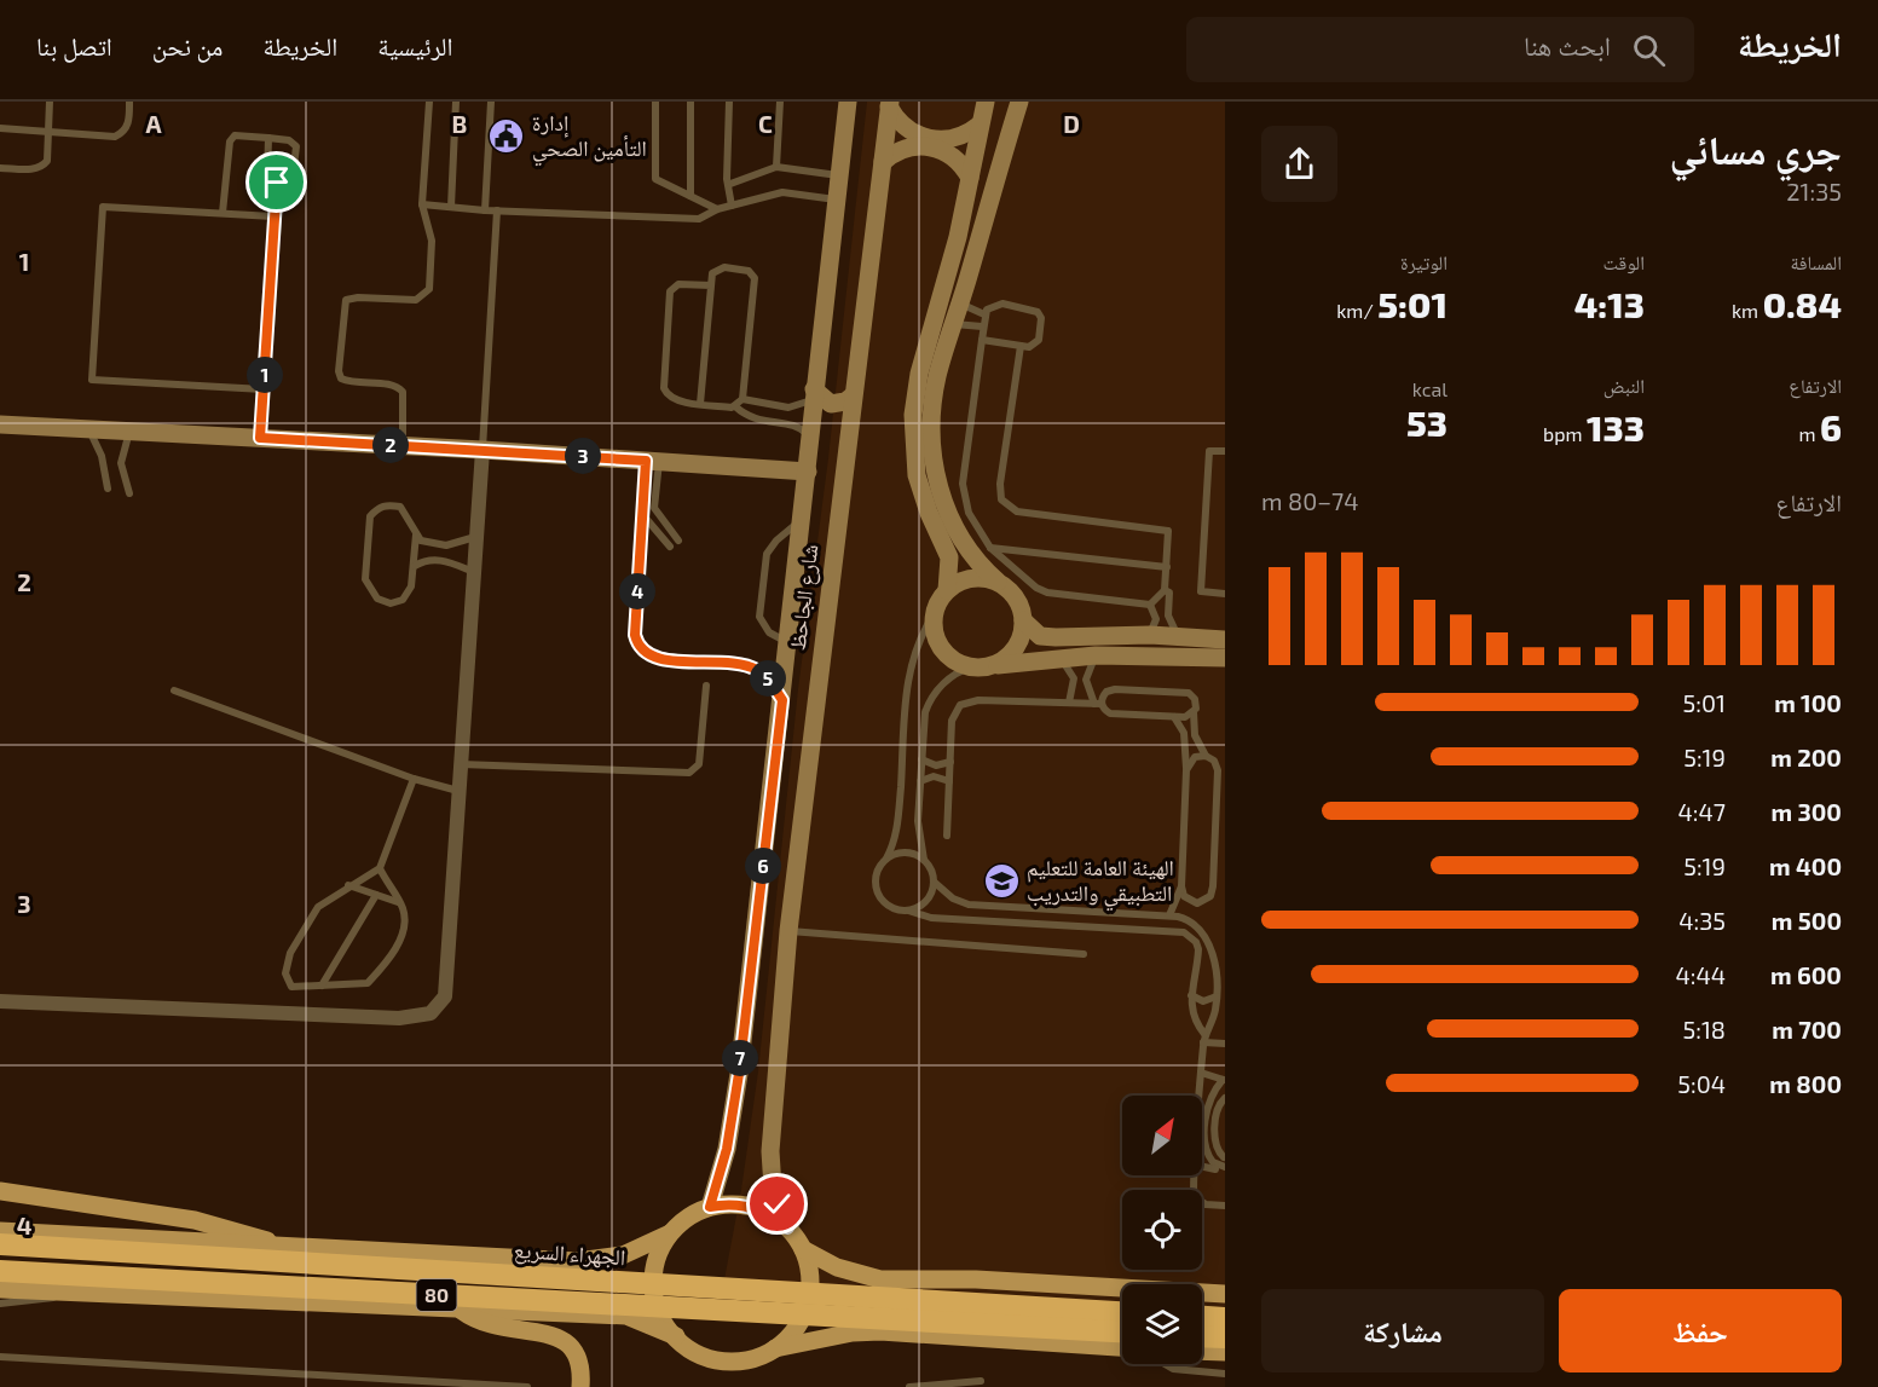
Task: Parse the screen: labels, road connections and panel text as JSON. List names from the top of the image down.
{
  "streets": {
    "highway": ["الجهراء السريع", "80"],
    "street": ["شارع الجاحظ"]
  },
  "crossings": [
    ["شارع الجاحظ", "الجهراء السريع"]
  ],
  "places": {
    "public building": ["إدارة التأمين الصحي"],
    "school or university": ["الهيئة العامة للتعليم التطبيقي والتدريب"]
  },
  "north": "top right",
  "page": {
    "header": "الخريطة",
    "search": "ابحث هنا",
    "nav": [
      "الرئيسية",
      "الخريطة",
      "من نحن",
      "اتصل بنا"
    ],
    "heading": ["جري مسائي", "21:35"],
    "stats": [
      ["المسافة", "0.84 km"],
      ["الوقت", "4:13"],
      ["الوتيرة", "5:01 /km"],
      ["الارتفاع", "6 m"],
      ["النبض", "133 bpm"],
      ["kcal", "53"]
    ],
    "pins": [
      "1",
      "2",
      "3",
      "4",
      "5",
      "6",
      "7"
    ],
    "chart": ["الارتفاع", "74–80 m"],
    "list": [
      {
        "name": "100 m",
        "note": "5:01"
      },
      {
        "name": "200 m",
        "note": "5:19"
      },
      {
        "name": "300 m",
        "note": "4:47"
      },
      {
        "name": "400 m",
        "note": "5:19"
      },
      {
        "name": "500 m",
        "note": "4:35"
      },
      {
        "name": "600 m",
        "note": "4:44"
      },
      {
        "name": "700 m",
        "note": "5:18"
      },
      {
        "name": "800 m",
        "note": "5:04"
      }
    ],
    "buttons": ["حفظ", "مشاركة"]
  },
  "grid": {
    "columns": [
      "A",
      "B",
      "C",
      "D"
    ],
    "rows": [
      "1",
      "2",
      "3",
      "4"
    ]
  }
}
